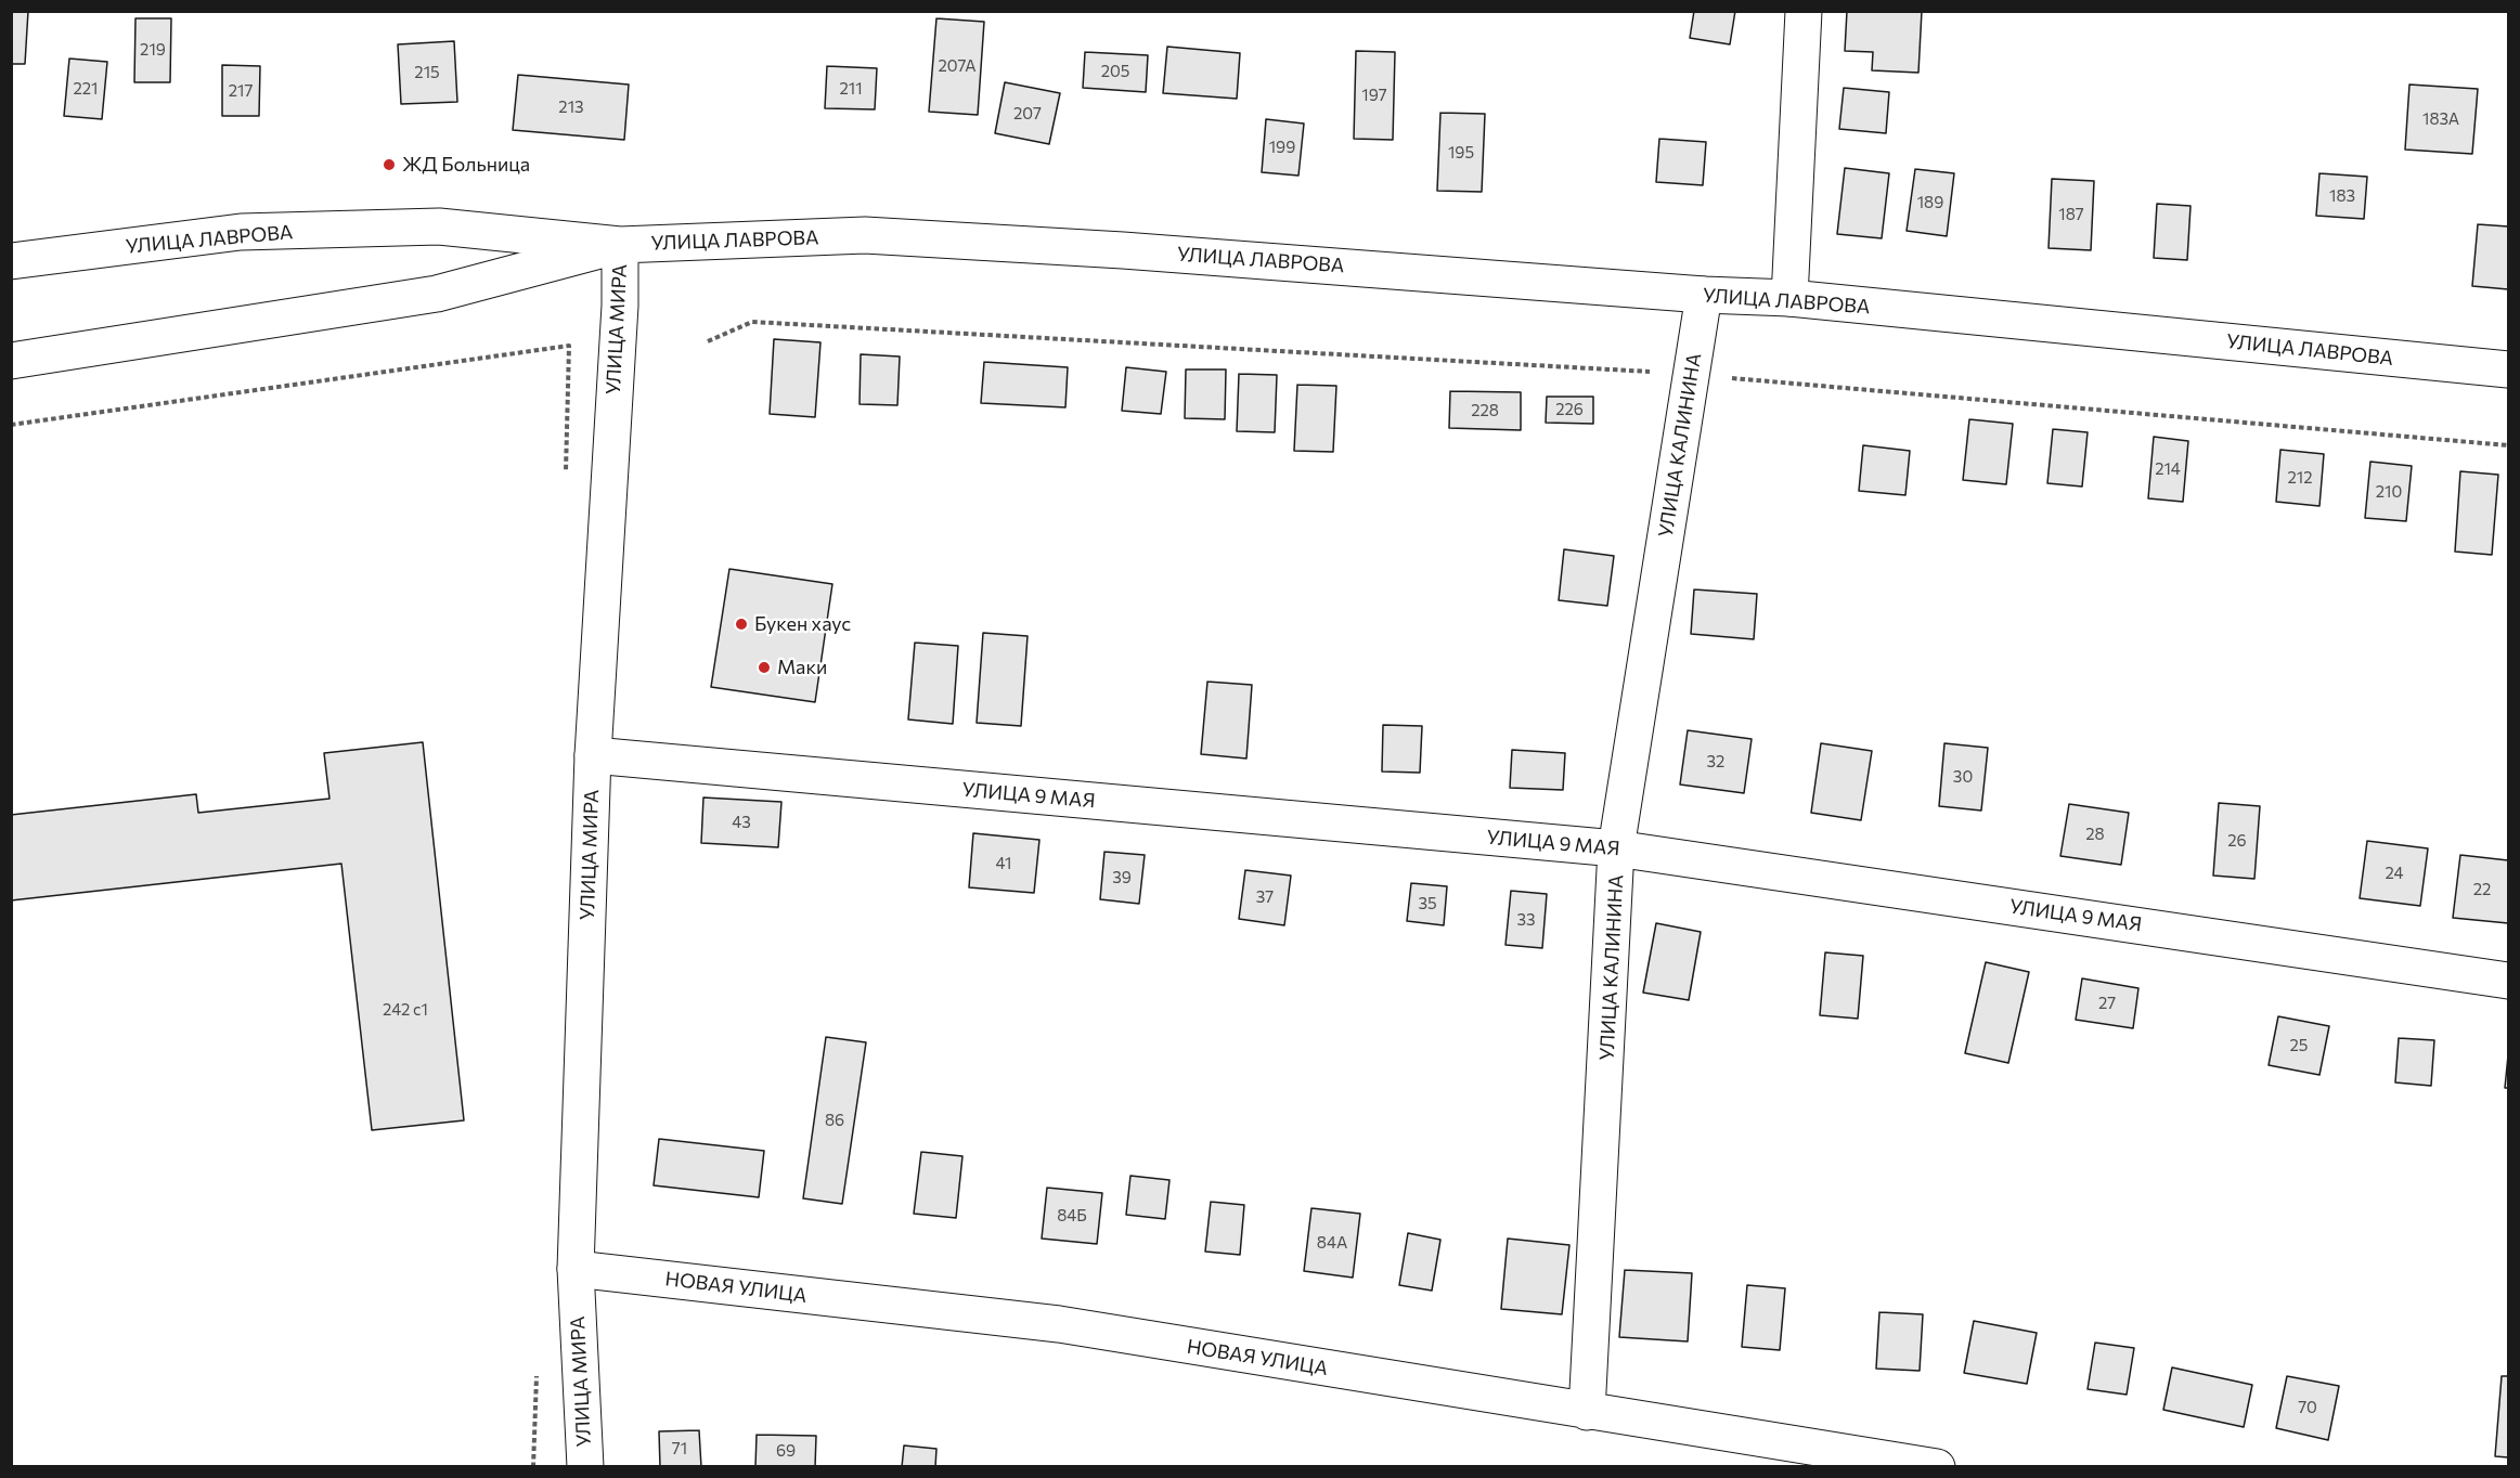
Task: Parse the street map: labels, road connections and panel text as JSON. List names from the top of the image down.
{
  "streets": {
    "street": [
      "УЛИЦА ЛАВРОВА",
      "УЛИЦА МИРА",
      "УЛИЦА КАЛИНИНА",
      "УЛИЦА 9 МАЯ",
      "НОВАЯ УЛИЦА"
    ]
  },
  "crossings": [
    ["УЛИЦА ЛАВРОВА", "УЛИЦА МИРА"],
    ["УЛИЦА ЛАВРОВА", "УЛИЦА КАЛИНИНА"],
    ["УЛИЦА МИРА", "УЛИЦА 9 МАЯ"],
    ["УЛИЦА МИРА", "НОВАЯ УЛИЦА"],
    ["УЛИЦА КАЛИНИНА", "УЛИЦА 9 МАЯ"],
    ["УЛИЦА КАЛИНИНА", "НОВАЯ УЛИЦА"]
  ],
  "places": ["ЖД Больница", "Букен хаус", "Маки"],
  "house_numbers": [
    "219",
    "207А",
    "205",
    "215",
    "221",
    "211",
    "217",
    "197",
    "213",
    "207",
    "183А",
    "199",
    "195",
    "183",
    "189",
    "187",
    "226",
    "228",
    "214",
    "212",
    "210",
    "32",
    "30",
    "43",
    "28",
    "26",
    "41",
    "24",
    "39",
    "22",
    "37",
    "35",
    "33",
    "27",
    "242 с1",
    "25",
    "86",
    "84Б",
    "84А",
    "70",
    "71",
    "69"
  ]
}
